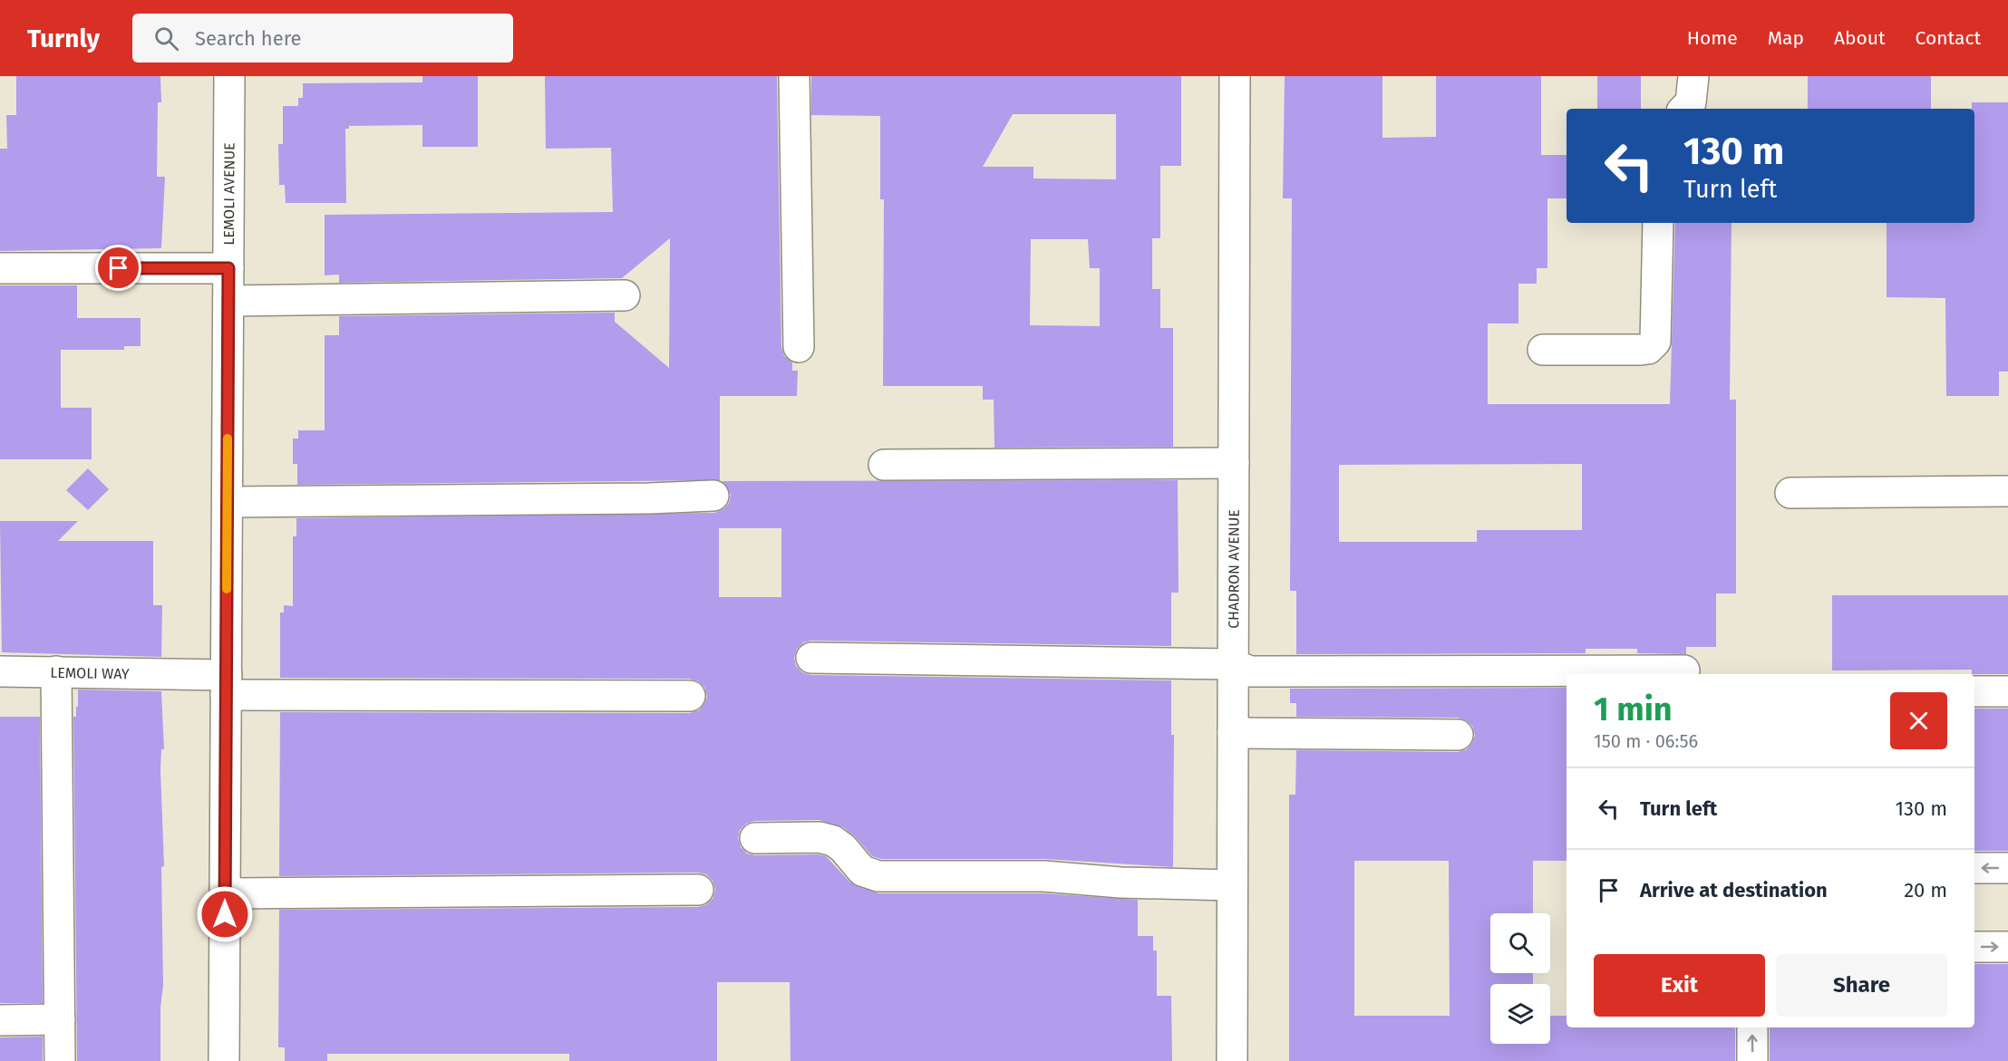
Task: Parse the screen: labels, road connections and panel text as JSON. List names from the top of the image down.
{
  "streets": {
    "street": ["LEMOLI AVENUE", "CHADRON AVENUE", "LEMOLI WAY"]
  },
  "crossings": [
    ["LEMOLI AVENUE", "LEMOLI WAY"]
  ],
  "page": {
    "header": "Turnly",
    "search": "Search here",
    "nav": [
      "Home",
      "Map",
      "About",
      "Contact"
    ],
    "turn": ["130 m", "Turn left"],
    "heading": ["1 min", "150 m · 06:56"],
    "list": [
      {
        "name": "Turn left",
        "value": "130 m"
      },
      {
        "name": "Arrive at destination",
        "value": "20 m"
      }
    ],
    "buttons": ["Exit", "Share"]
  }
}
